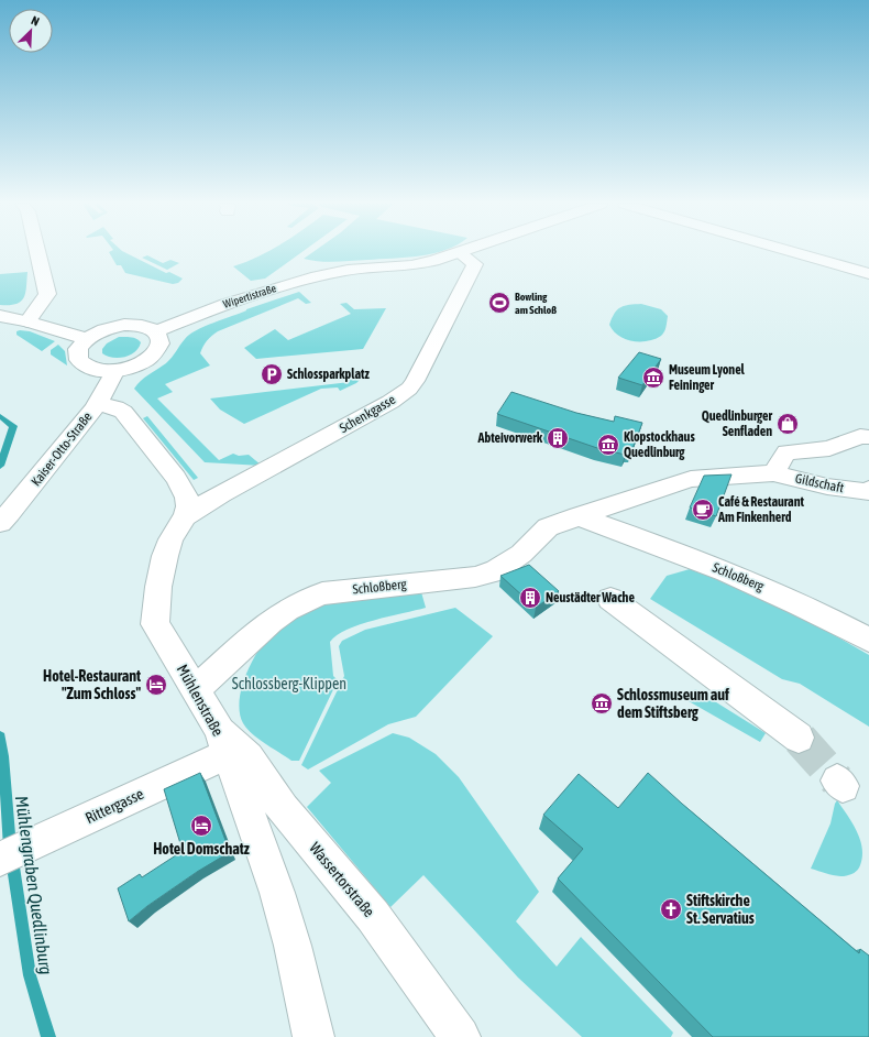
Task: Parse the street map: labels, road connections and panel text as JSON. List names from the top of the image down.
{
  "streets": {
    "street": [
      "Wipertistraße",
      "Schenkgasse",
      "Kaiser-Otto-Straße",
      "Gildschaft",
      "Schloßberg",
      "Mühlenstraße",
      "Rittergasse",
      "Wassertorstraße"
    ]
  },
  "crossings": [
    ["Wipertistraße", "Schenkgasse"],
    ["Schenkgasse", "Mühlenstraße"],
    ["Gildschaft", "Schloßberg"],
    ["Schloßberg", "Mühlenstraße"],
    ["Mühlenstraße", "Rittergasse"],
    ["Mühlenstraße", "Wassertorstraße"],
    ["Rittergasse", "Wassertorstraße"]
  ],
  "water": ["Mühlengraben Quedlinburg"],
  "parks": ["Schlossberg-Klippen"],
  "places": {
    "sports": ["Bowling am Schloß"],
    "parking": ["Schlossparkplatz"],
    "museum": ["Museum Lyonel Feininger", "Klopstockhaus Quedlinburg", "Schlossmuseum auf dem Stiftsberg"],
    "shop": ["Quedlinburger Senfladen"],
    "building": ["Abteivorwerk", "Neustädter Wache"],
    "cafe": ["Café & Restaurant Am Finkenherd"],
    "hotel": ["Hotel-Restaurant \"Zum Schloss\"", "Hotel Domschatz"],
    "church": ["Stiftskirche St. Servatius"]
  },
  "north": "top right"
}
